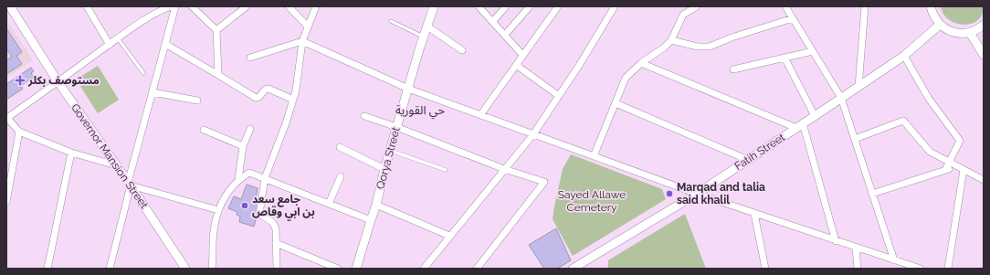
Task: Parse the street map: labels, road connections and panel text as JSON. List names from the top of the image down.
{
  "streets": {
    "street": ["Fatih Street", "Governor Mansion Street", "Qorya Street"]
  },
  "districts": ["حي القورية"],
  "parks": ["Sayed Allawe Cemetery"],
  "places": {
    "health": ["مستوصف بكلر"],
    "other": ["Marqad and talia said khalil", "جامع سعد بن ابي وقاص"]
  }
}
